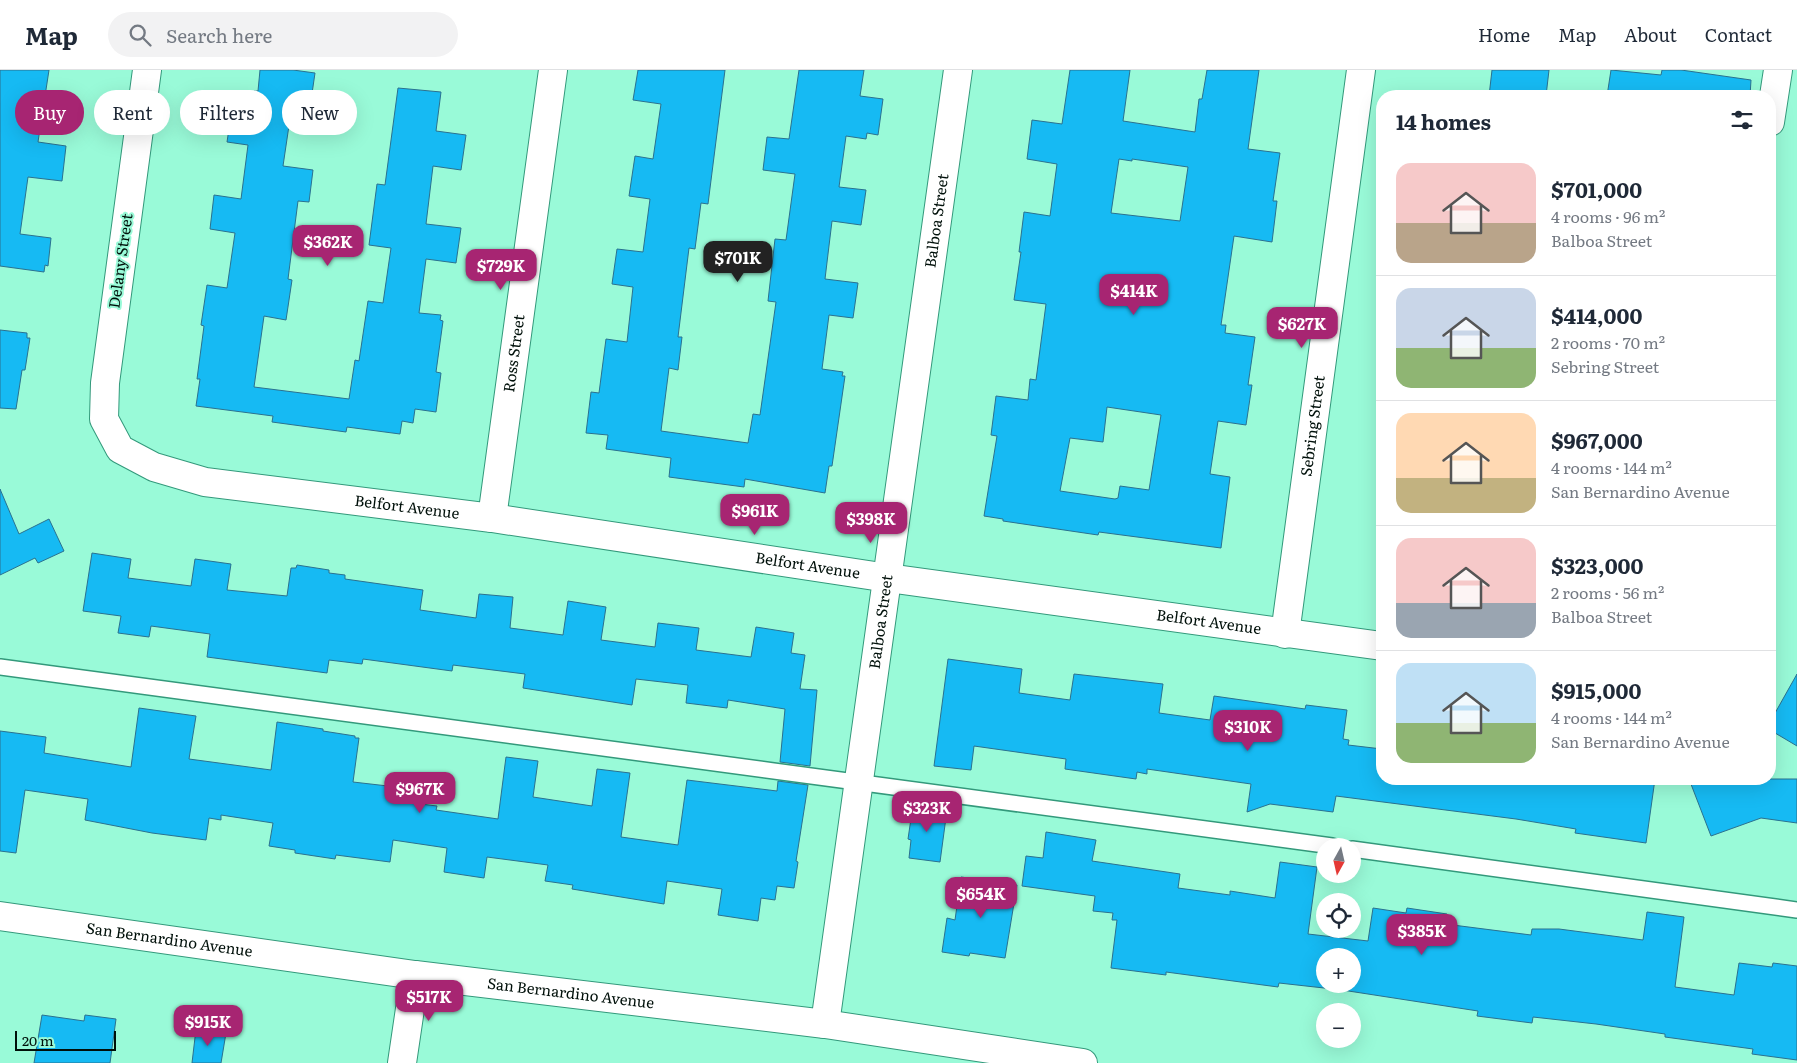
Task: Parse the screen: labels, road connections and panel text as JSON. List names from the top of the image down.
{
  "streets": {
    "street": [
      "Balboa Street",
      "Delany Street",
      "Ross Street",
      "Sebring Street",
      "Belfort Avenue",
      "San Bernardino Avenue"
    ]
  },
  "crossings": [
    ["Balboa Street", "Belfort Avenue"],
    ["Balboa Street", "San Bernardino Avenue"],
    ["Delany Street", "Belfort Avenue"],
    ["Ross Street", "Belfort Avenue"],
    ["Sebring Street", "Belfort Avenue"]
  ],
  "scale_bar": "20 m",
  "north": "bottom",
  "page": {
    "header": "Map",
    "search": "Search here",
    "nav": [
      "Home",
      "Map",
      "About",
      "Contact"
    ],
    "chip": [
      "Buy",
      "Rent",
      "Filters",
      "New"
    ],
    "heading": "14 homes",
    "list": [
      {
        "name": "$701,000",
        "note": "4 rooms · 96 m² · Balboa Street"
      },
      {
        "name": "$414,000",
        "note": "2 rooms · 70 m² · Sebring Street"
      },
      {
        "name": "$967,000",
        "note": "4 rooms · 144 m² · San Bernardino Avenue"
      },
      {
        "name": "$323,000",
        "note": "2 rooms · 56 m² · Balboa Street"
      },
      {
        "name": "$915,000",
        "note": "4 rooms · 144 m² · San Bernardino Avenue"
      }
    ],
    "price": [
      "$362K",
      "$701K",
      "$729K",
      "$414K",
      "$627K",
      "$961K",
      "$398K",
      "$310K",
      "$967K",
      "$323K",
      "$654K",
      "$385K",
      "$517K",
      "$915K"
    ],
    "map_buttons": ["+", "−"],
    "scale": "20 m"
  }
}
